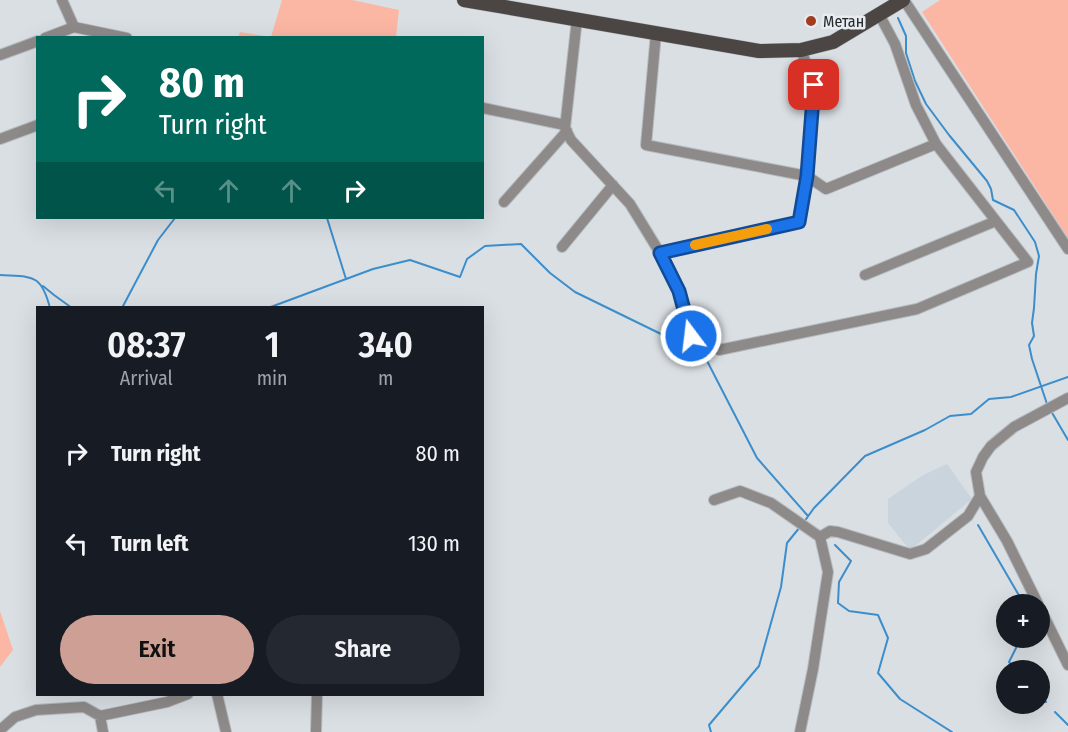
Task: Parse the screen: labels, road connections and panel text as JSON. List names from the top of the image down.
{
  "places": ["Метан"],
  "page": {
    "turn": ["80 m", "Turn right"],
    "eta": [
      "08:37",
      "Arrival",
      "1",
      "min",
      "340",
      "m"
    ],
    "list": [
      {
        "name": "Turn right",
        "value": "80 m"
      },
      {
        "name": "Turn left",
        "value": "130 m"
      }
    ],
    "map_buttons": ["+", "−"],
    "buttons": ["Exit", "Share"]
  }
}
